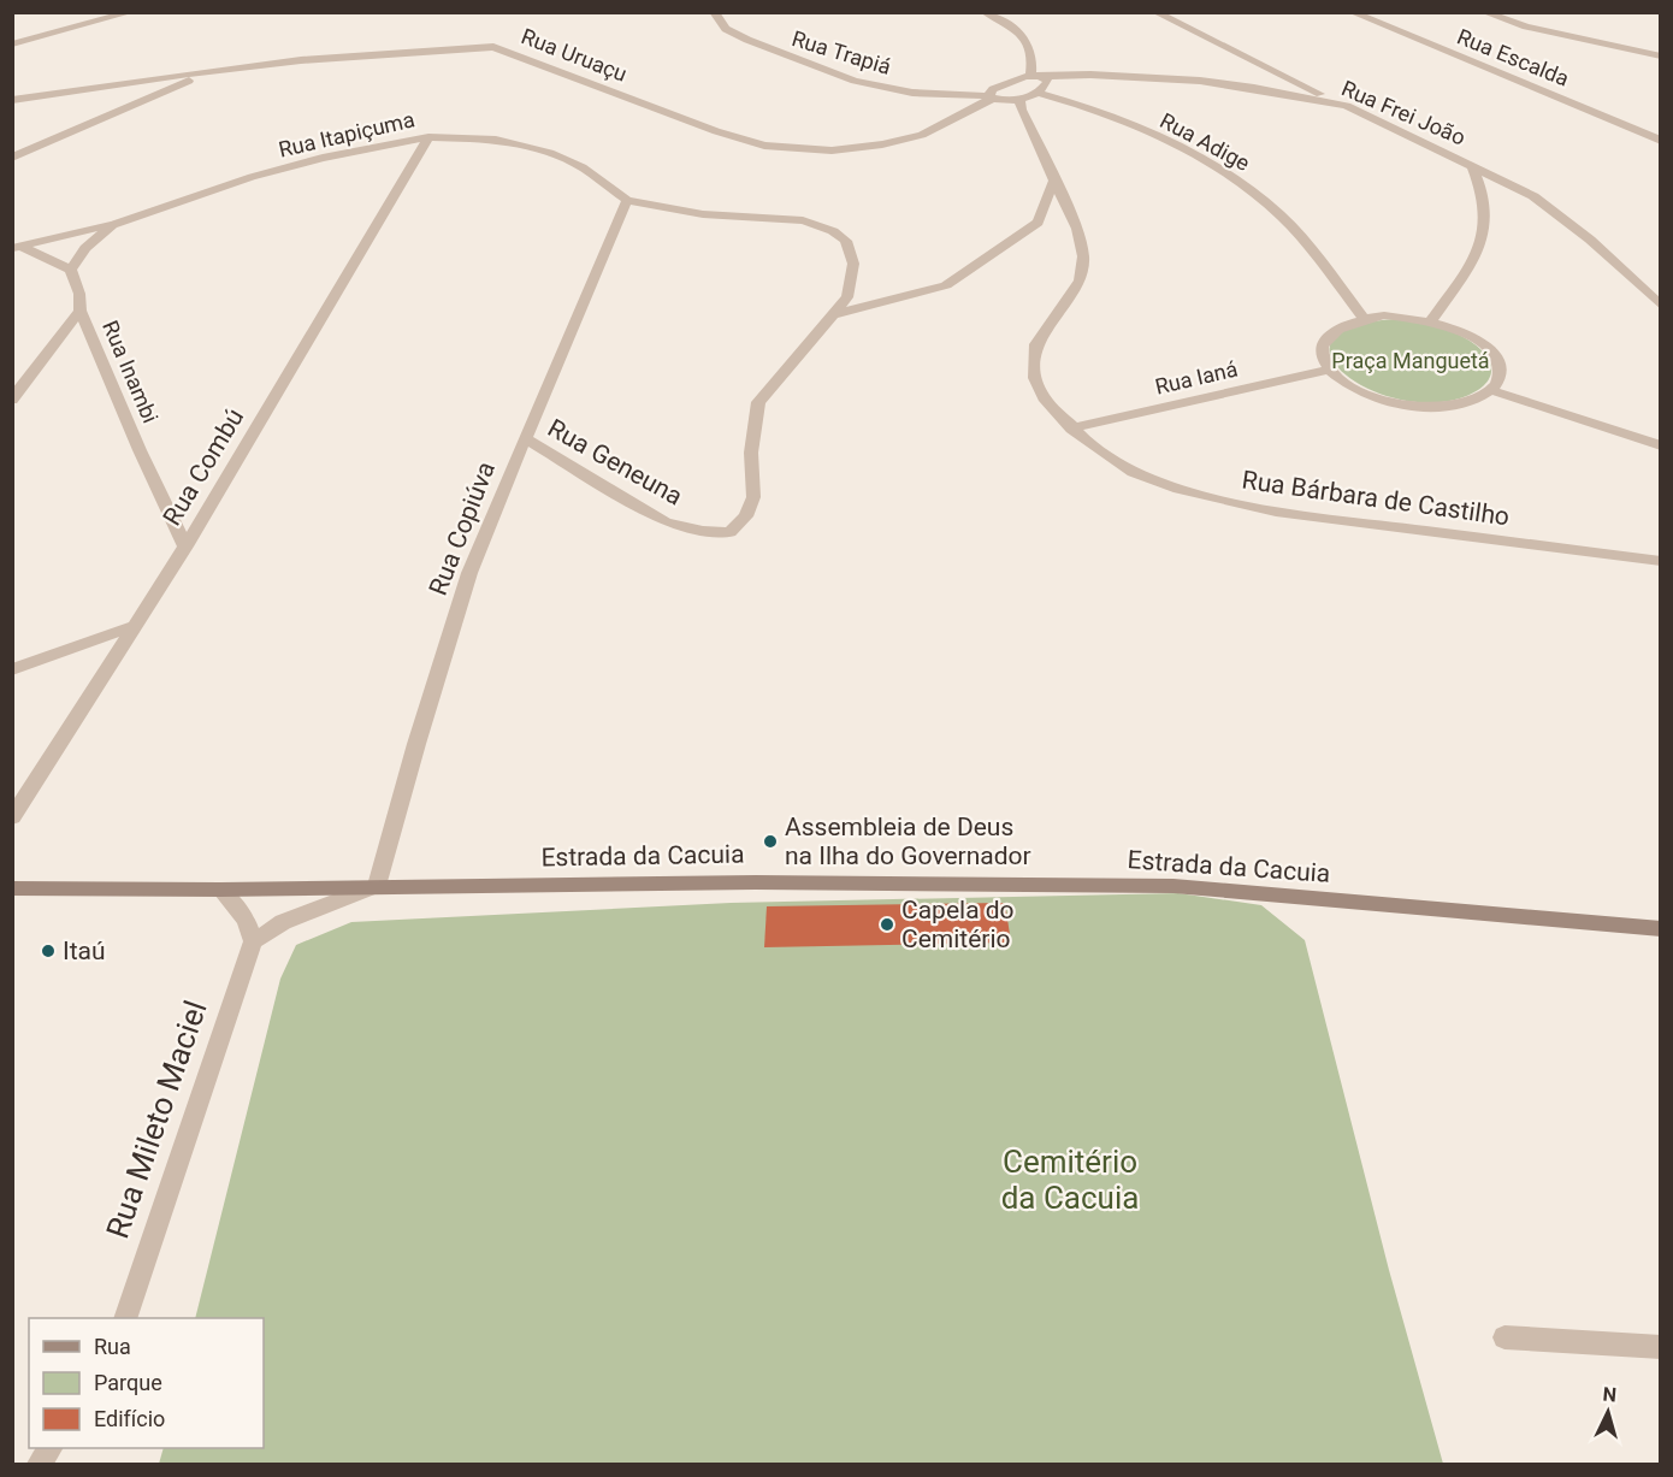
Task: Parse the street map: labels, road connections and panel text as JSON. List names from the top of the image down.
{
  "streets": {
    "main road": ["Estrada da Cacuia"],
    "street": [
      "Rua Trapiá",
      "Rua Uruaçu",
      "Rua Escalda",
      "Rua Frei João",
      "Rua Itapiçuma",
      "Rua Adige",
      "Rua Inambi",
      "Rua Ianá",
      "Rua Geneuna",
      "Rua Combú",
      "Rua Bárbara de Castilho",
      "Rua Copiúva",
      "Rua Mileto Maciel"
    ]
  },
  "crossings": [
    ["Rua Trapiá", "Rua Uruaçu"],
    ["Rua Uruaçu", "Rua Frei João"],
    ["Rua Uruaçu", "Rua Adige"],
    ["Rua Frei João", "Rua Adige"],
    ["Rua Itapiçuma", "Rua Inambi"],
    ["Rua Itapiçuma", "Rua Geneuna"],
    ["Rua Itapiçuma", "Rua Combú"],
    ["Rua Itapiçuma", "Rua Copiúva"],
    ["Rua Inambi", "Rua Combú"],
    ["Rua Ianá", "Rua Bárbara de Castilho"],
    ["Rua Geneuna", "Rua Copiúva"],
    ["Rua Copiúva", "Estrada da Cacuia"]
  ],
  "parks": ["Praça Manguetá", "Cemitério da Cacuia"],
  "places": ["Assembleia de Deus na Ilha do Governador", "Capela do Cemitério", "Itaú"],
  "legend": ["Rua", "Parque", "Edifício"],
  "north": "top"
}
